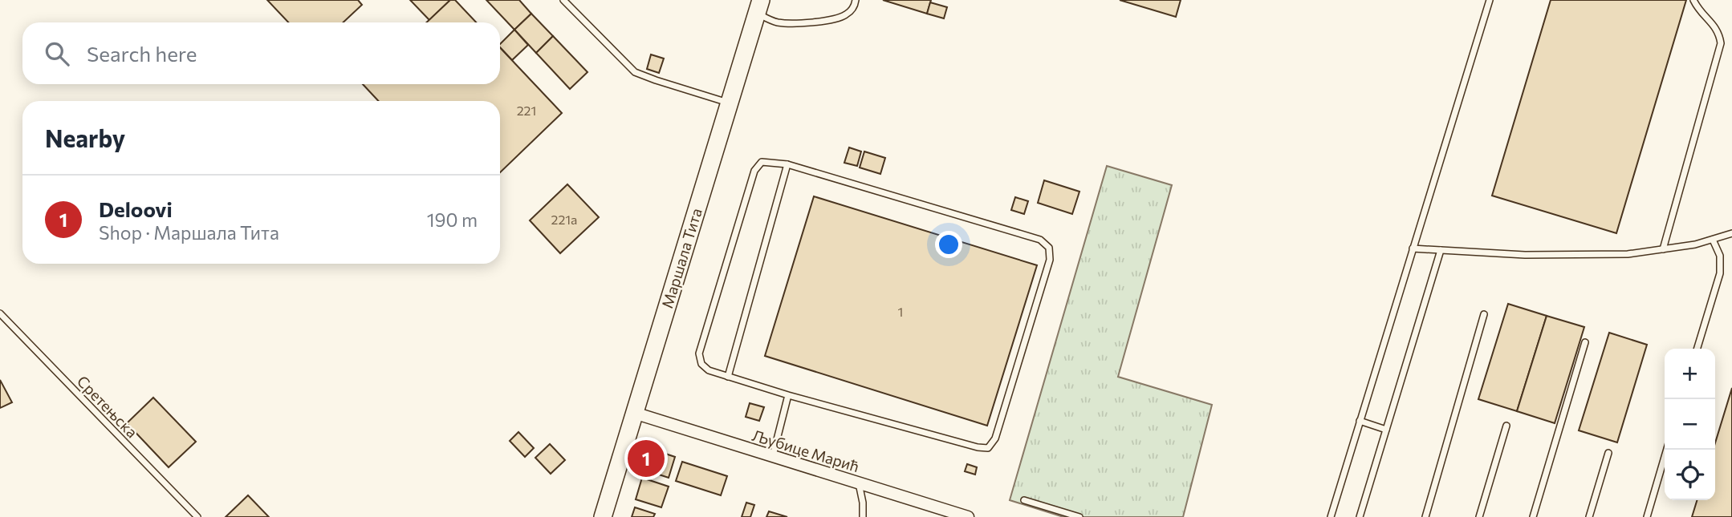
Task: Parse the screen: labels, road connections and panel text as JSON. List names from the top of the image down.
{
  "streets": {
    "main road": ["Маршала Тита"],
    "street": ["Љубице Марић"],
    "lane": ["Сретењска"]
  },
  "crossings": [
    ["Маршала Тита", "Љубице Марић"]
  ],
  "house_numbers": ["221", "221a", "1"],
  "page": {
    "search": "Search here",
    "heading": "Nearby",
    "list": [
      {
        "mark": "1",
        "name": "Deloovi",
        "note": "Shop · Маршала Тита",
        "value": "190 m"
      }
    ],
    "map_buttons": ["+", "−"],
    "pins": "1"
  }
}
